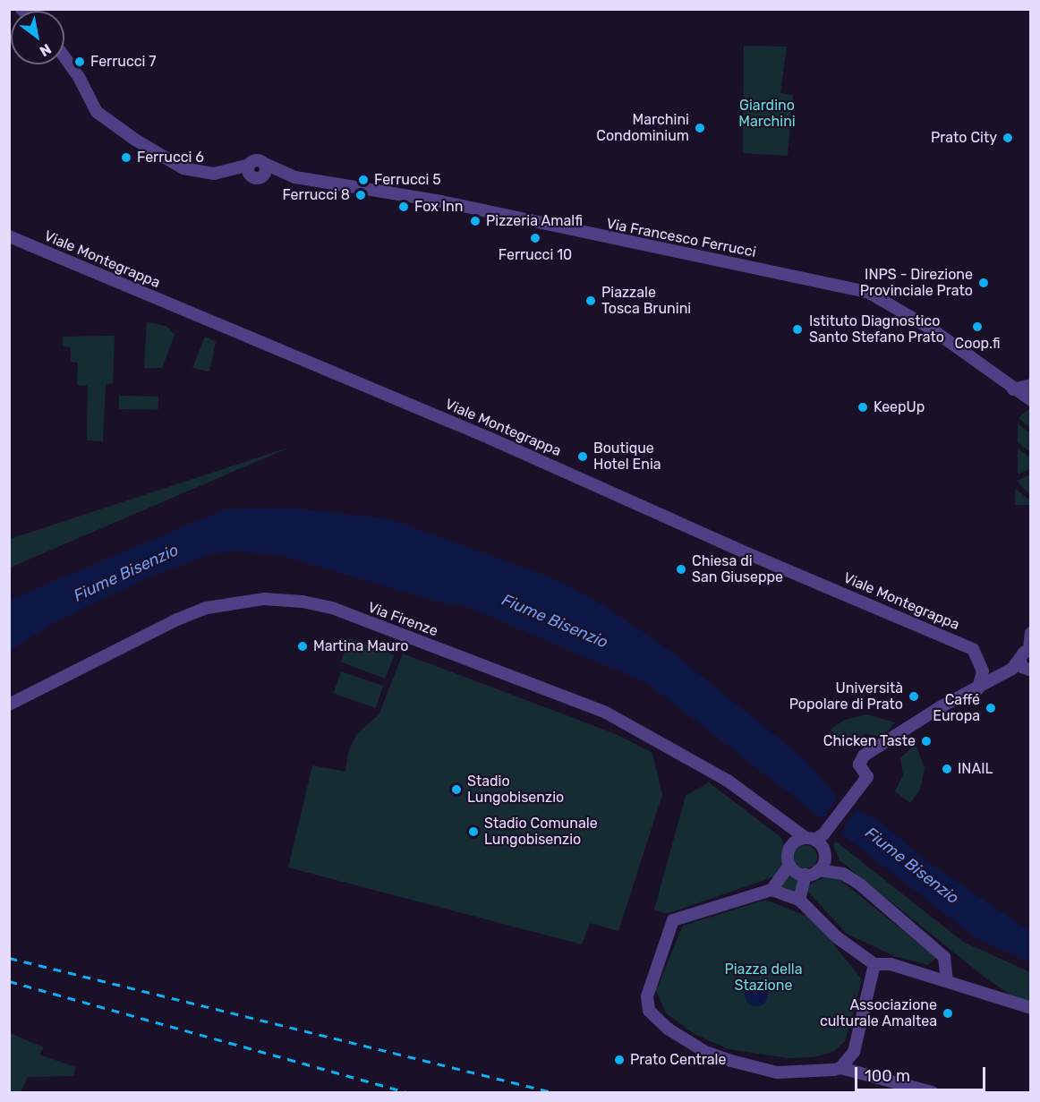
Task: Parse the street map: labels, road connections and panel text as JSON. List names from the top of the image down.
{
  "streets": {
    "street": ["Via Francesco Ferrucci", "Viale Montegrappa", "Via Firenze"]
  },
  "water": ["Fiume Bisenzio"],
  "parks": ["Giardino Marchini", "Piazza della Stazione"],
  "places": [
    "Ferrucci 7",
    "Marchini Condominium",
    "Prato City",
    "Ferrucci 6",
    "Ferrucci 5",
    "Ferrucci 8",
    "Fox Inn",
    "Pizzeria Amalfi",
    "Ferrucci 10",
    "INPS - Direzione Provinciale Prato",
    "Piazzale Tosca Brunini",
    "Coop.fi",
    "Istituto Diagnostico Santo Stefano Prato",
    "KeepUp",
    "Boutique Hotel Enia",
    "Chiesa di San Giuseppe",
    "Martina Mauro",
    "Università Popolare di Prato",
    "Caffé Europa",
    "Chicken Taste",
    "INAIL",
    "Stadio Lungobisenzio",
    "Stadio Comunale Lungobisenzio",
    "Associazione culturale Amaltea",
    "Prato Centrale"
  ],
  "scale_bar": "100 m",
  "north": "bottom right"
}
